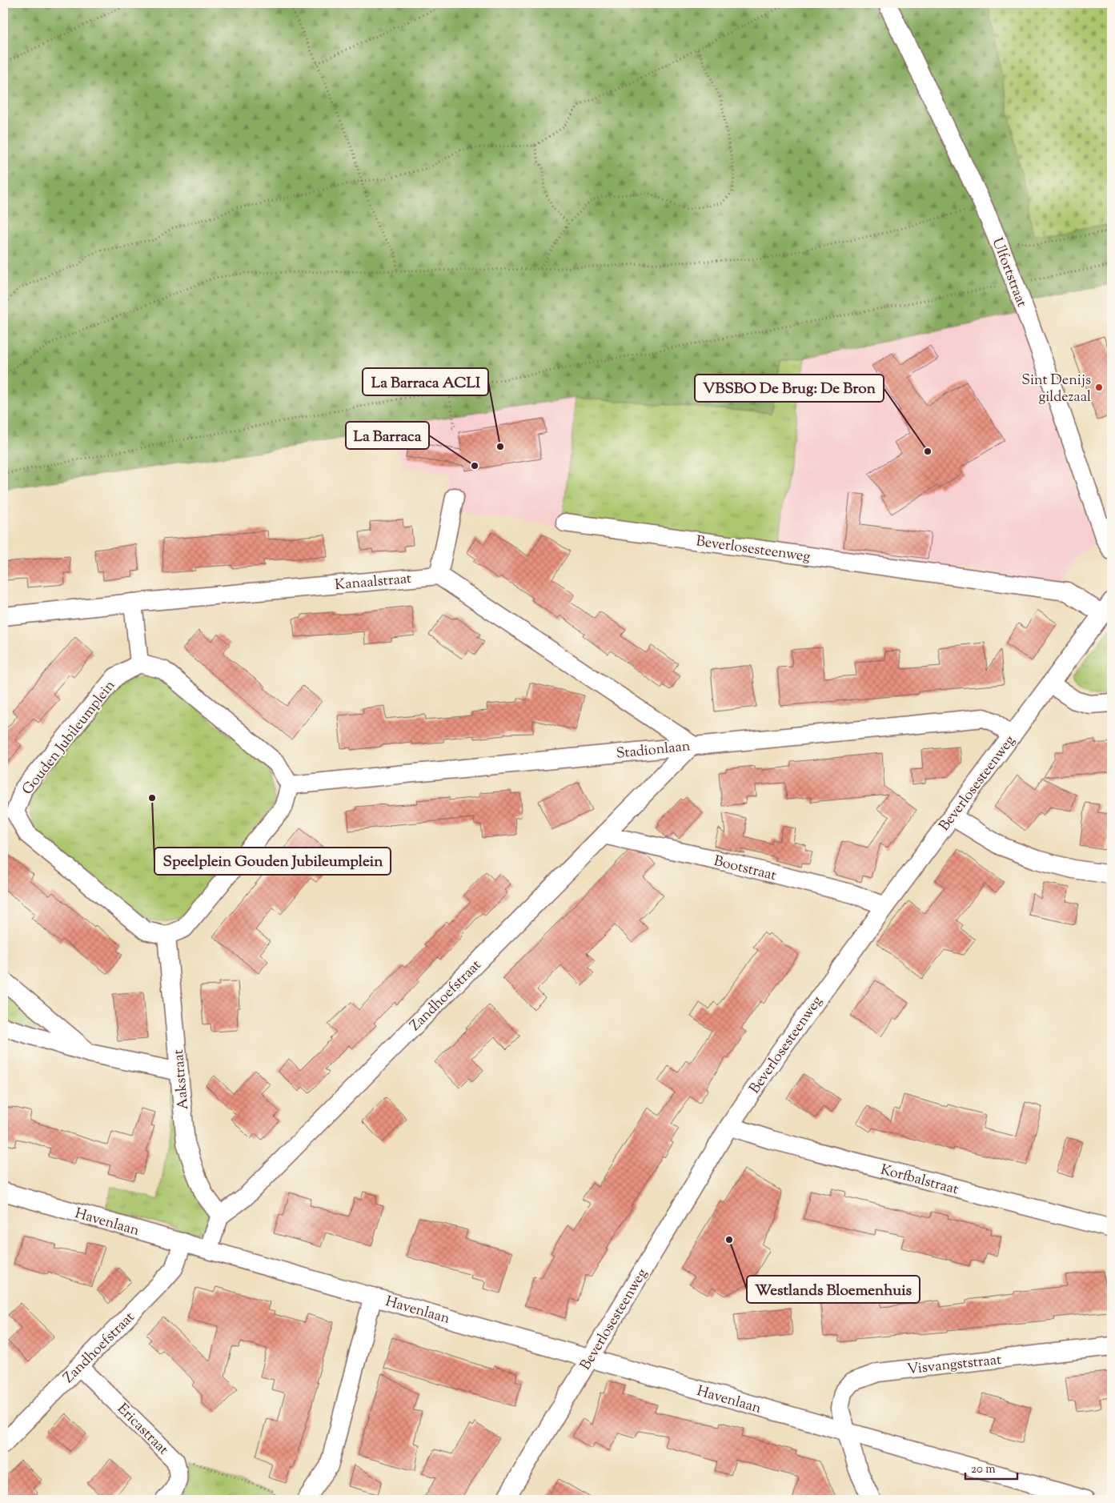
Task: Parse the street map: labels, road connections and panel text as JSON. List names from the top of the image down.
{
  "streets": {
    "street": [
      "Ulfortstraat",
      "Beverlosesteenweg",
      "Kanaalstraat",
      "Gouden Jubileumplein",
      "Stadionlaan",
      "Bootstraat",
      "Zandhoefstraat",
      "Aakstraat",
      "Korfbalstraat",
      "Havenlaan",
      "Visvangststraat",
      "Ericastraat"
    ]
  },
  "crossings": [
    ["Beverlosesteenweg", "Stadionlaan"],
    ["Beverlosesteenweg", "Bootstraat"],
    ["Beverlosesteenweg", "Korfbalstraat"],
    ["Beverlosesteenweg", "Havenlaan"],
    ["Gouden Jubileumplein", "Aakstraat"],
    ["Stadionlaan", "Zandhoefstraat"],
    ["Bootstraat", "Zandhoefstraat"],
    ["Zandhoefstraat", "Aakstraat"],
    ["Zandhoefstraat", "Havenlaan"],
    ["Zandhoefstraat", "Ericastraat"],
    ["Havenlaan", "Visvangststraat"]
  ],
  "places": [
    "Sint Denijs gildezaal",
    "La Barraca ACLI",
    "VBSBO De Brug: De Bron",
    "La Barraca",
    "Speelplein Gouden Jubileumplein",
    "Westlands Bloemenhuis"
  ],
  "scale_bar": "20 m"
}
